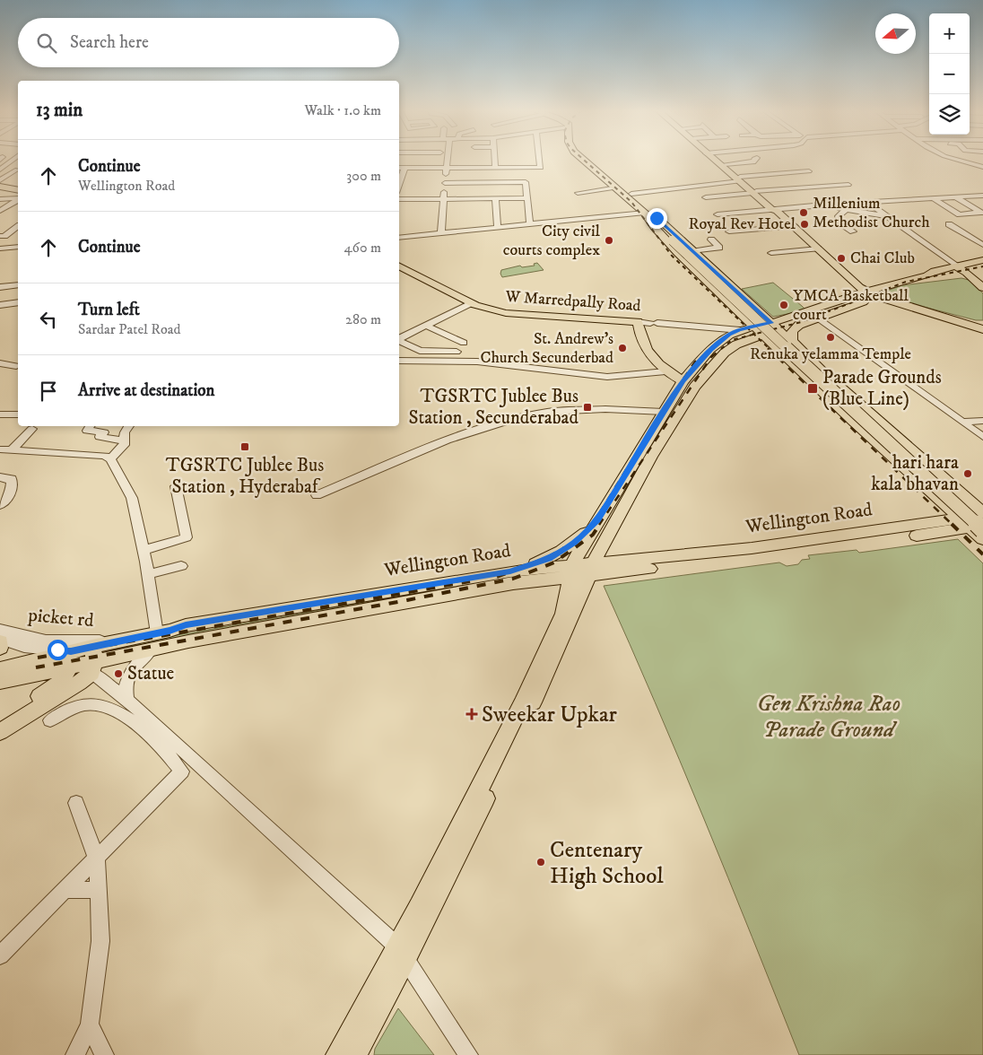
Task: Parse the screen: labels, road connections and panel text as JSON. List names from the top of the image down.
{
  "streets": {
    "main road": ["W Marredpally Road", "Wellington Road"],
    "street": ["picket rd"]
  },
  "crossings": [
    ["Wellington Road", "picket rd"]
  ],
  "parks": ["Gen Krishna Rao Parade Ground"],
  "places": {
    "other": [
      "Millenium Methodist Church",
      "Royal Rev Hotel",
      "City civil courts complex",
      "Chai Club",
      "YMCA Basketball court",
      "Renuka yelamma Temple",
      "St. Andrew's Church Secunderbad",
      "hari hara kala bhavan",
      "Statue",
      "Centenary High School"
    ],
    "transit": ["Parade Grounds (Blue Line)", "TGSRTC Jublee Bus Station , Secunderabad", "TGSRTC Jublee Bus Station , Hyderabaf"],
    "health": ["Sweekar Upkar"]
  },
  "north": "left",
  "page": {
    "map_buttons": ["+", "−"],
    "search": "Search here",
    "heading": ["13 min", "Walk · 1.0 km"],
    "list": [
      ["Continue", "Wellington Road", "300 m"],
      ["Continue", "460 m"],
      ["Turn left", "Sardar Patel Road", "280 m"],
      "Arrive at destination"
    ]
  }
}
